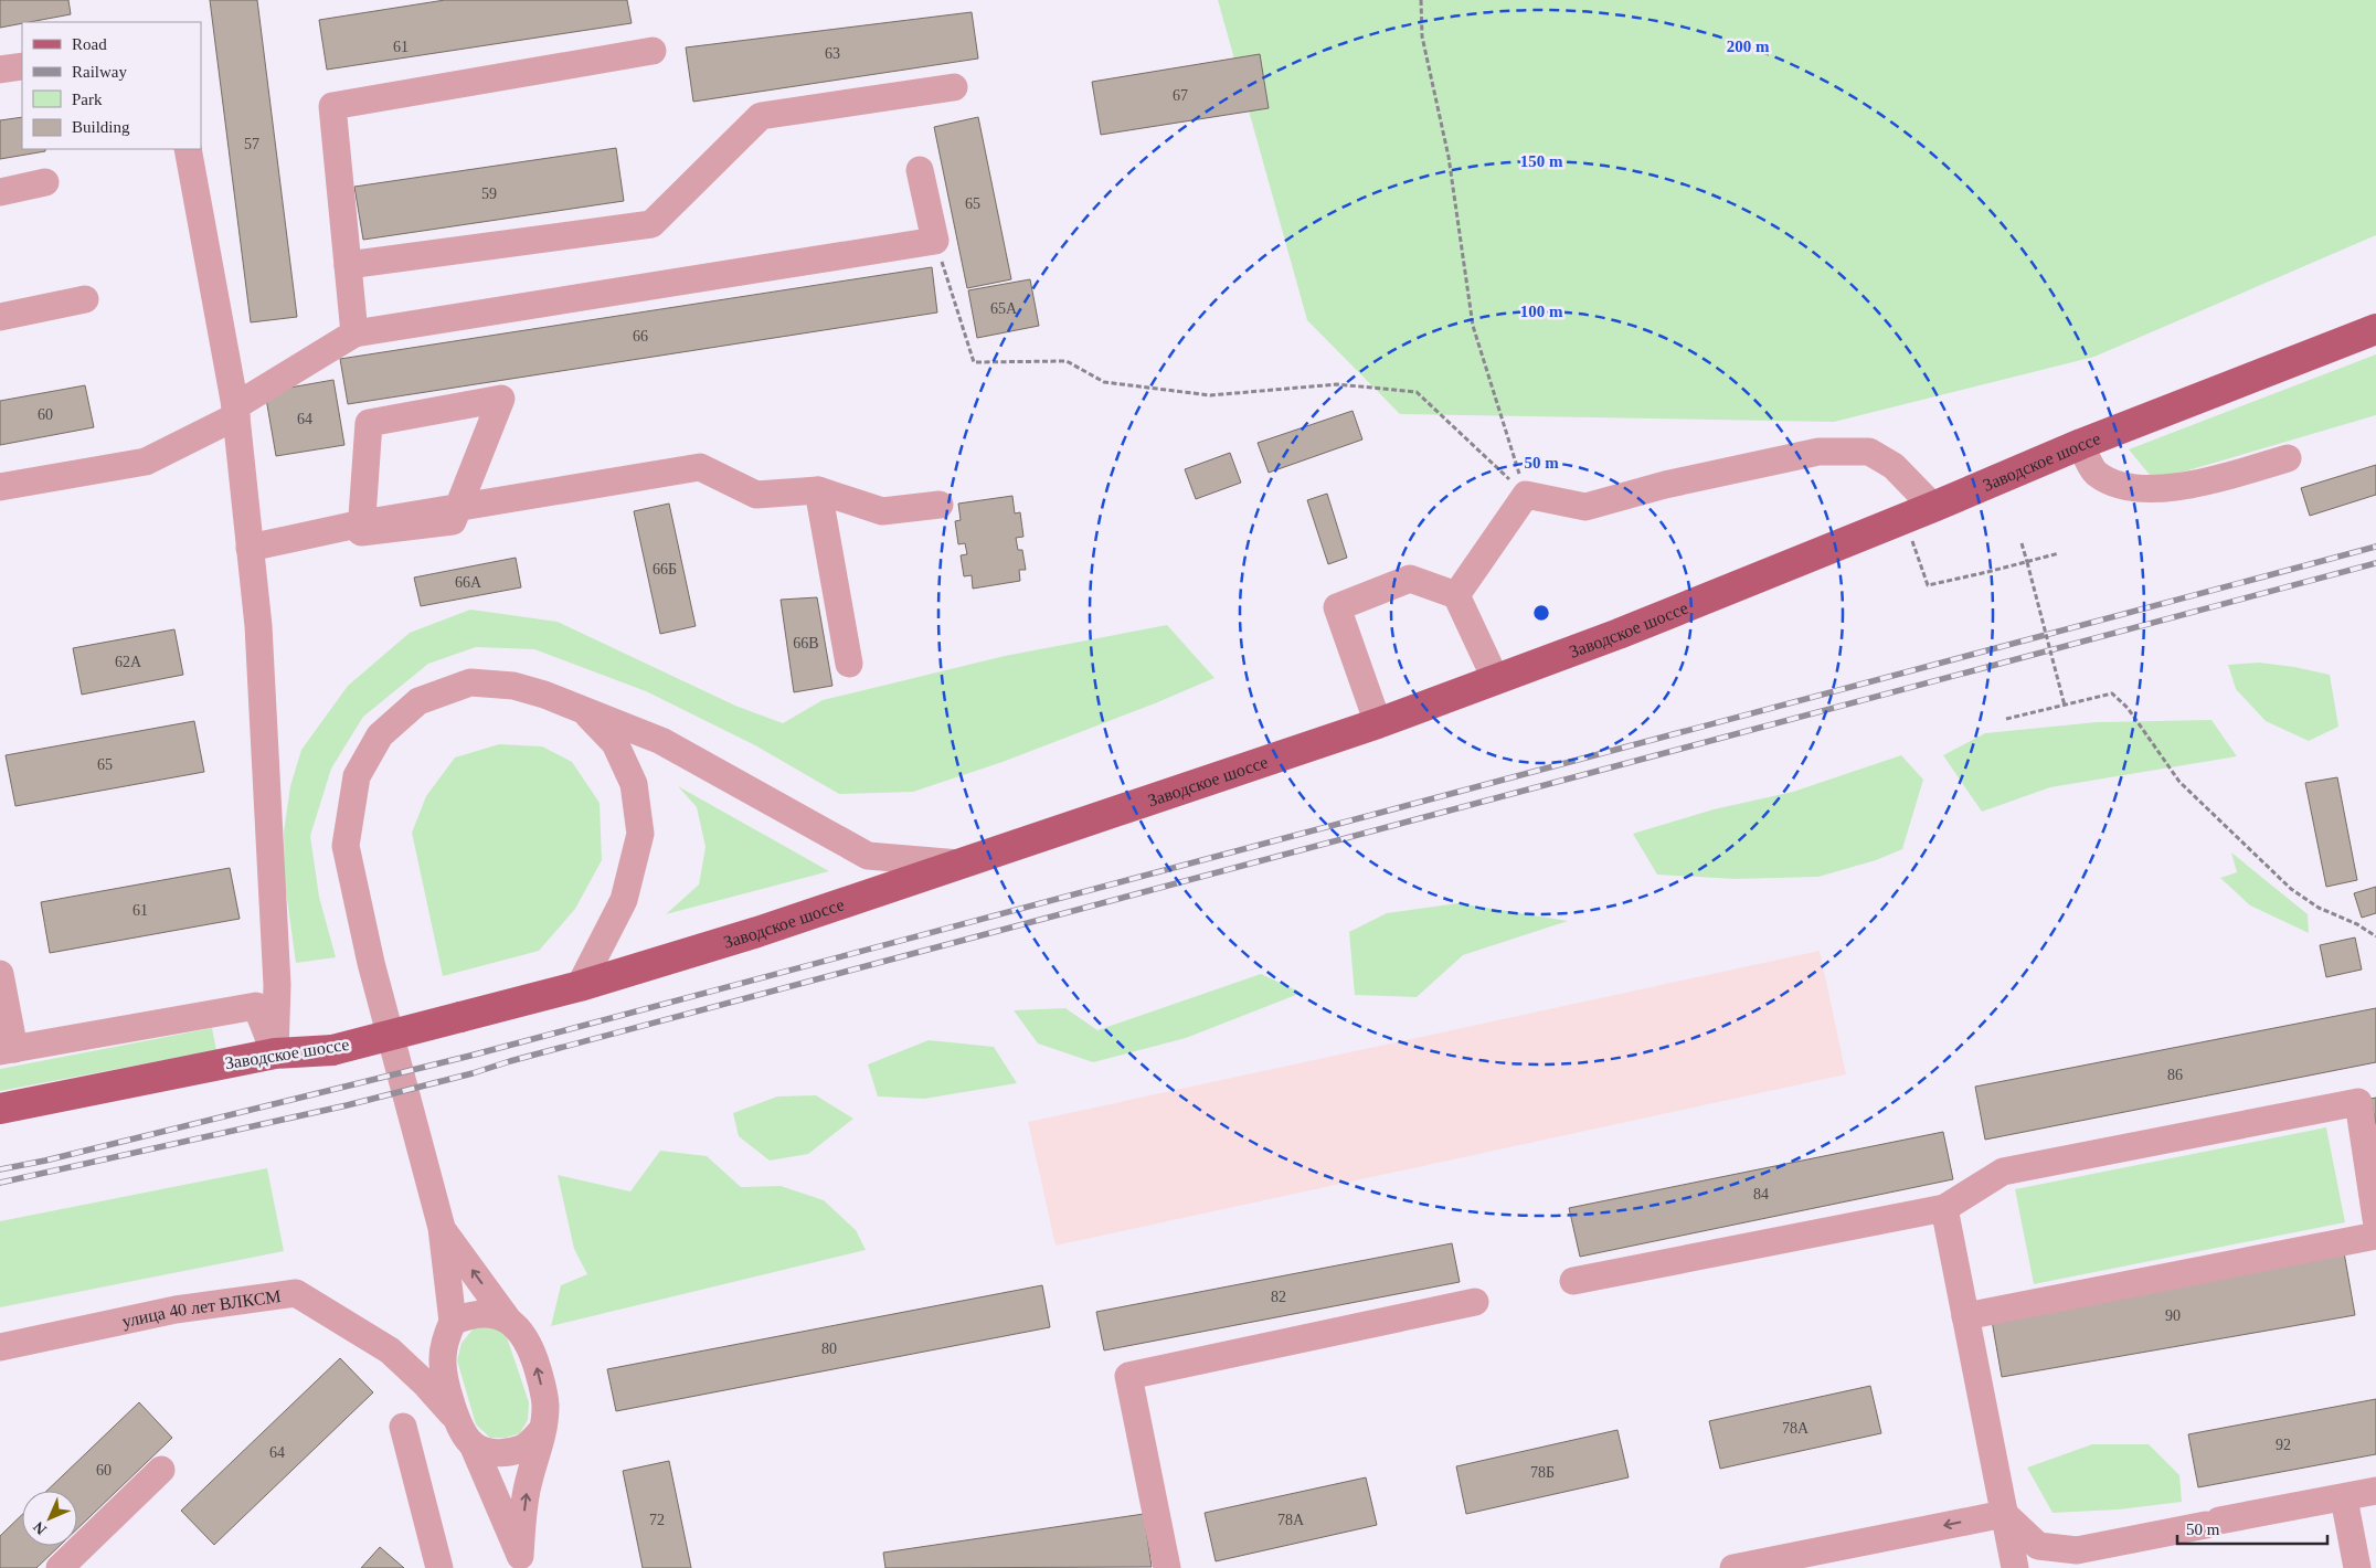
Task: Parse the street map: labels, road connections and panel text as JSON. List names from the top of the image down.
{
  "streets": {
    "main road": ["Заводское шоссе"],
    "street": ["улица 40 лет ВЛКСМ"]
  },
  "house_numbers": [
    "61",
    "63",
    "67",
    "57",
    "59",
    "65",
    "65А",
    "66",
    "60",
    "64",
    "66Б",
    "66А",
    "66В",
    "62А",
    "65",
    "61",
    "86",
    "84",
    "82",
    "90",
    "80",
    "78А",
    "92",
    "64",
    "60",
    "78Б",
    "72",
    "78А"
  ],
  "legend": [
    "Road",
    "Railway",
    "Park",
    "Building"
  ],
  "scale_bar": "50 m",
  "north": "bottom left",
  "rings": [
    "200 m",
    "150 m",
    "100 m",
    "50 m"
  ]
}
